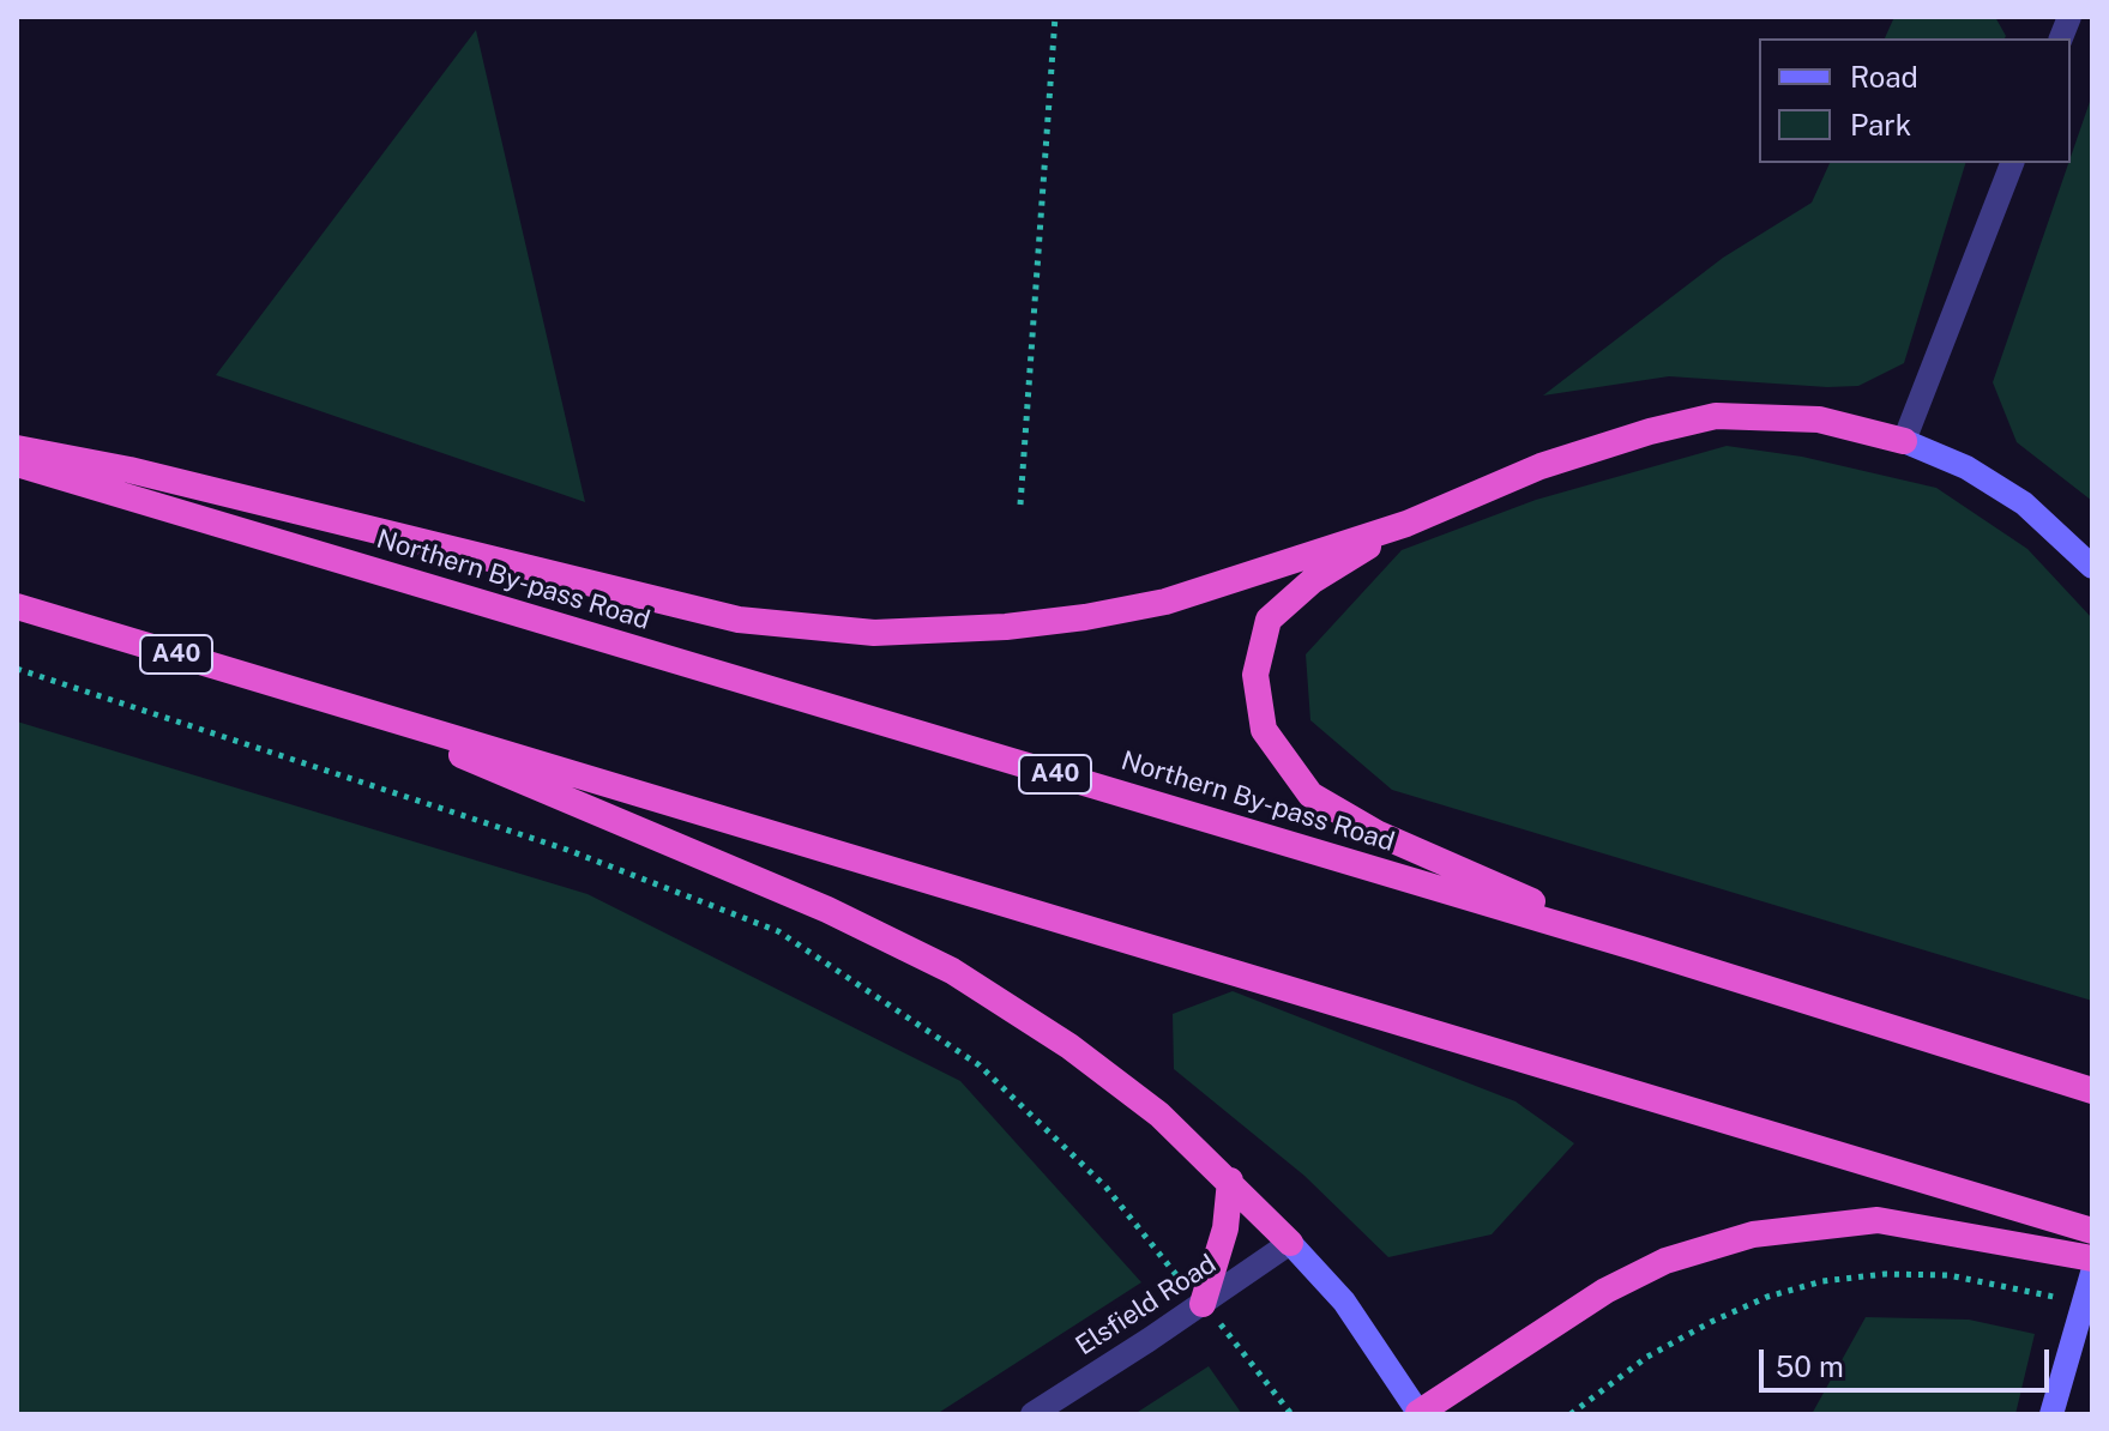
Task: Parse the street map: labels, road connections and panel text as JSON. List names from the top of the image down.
{
  "streets": {
    "highway": ["Northern By-pass Road", "A40"],
    "street": ["Elsfield Road"]
  },
  "legend": ["Road", "Park"],
  "scale_bar": "50 m"
}
